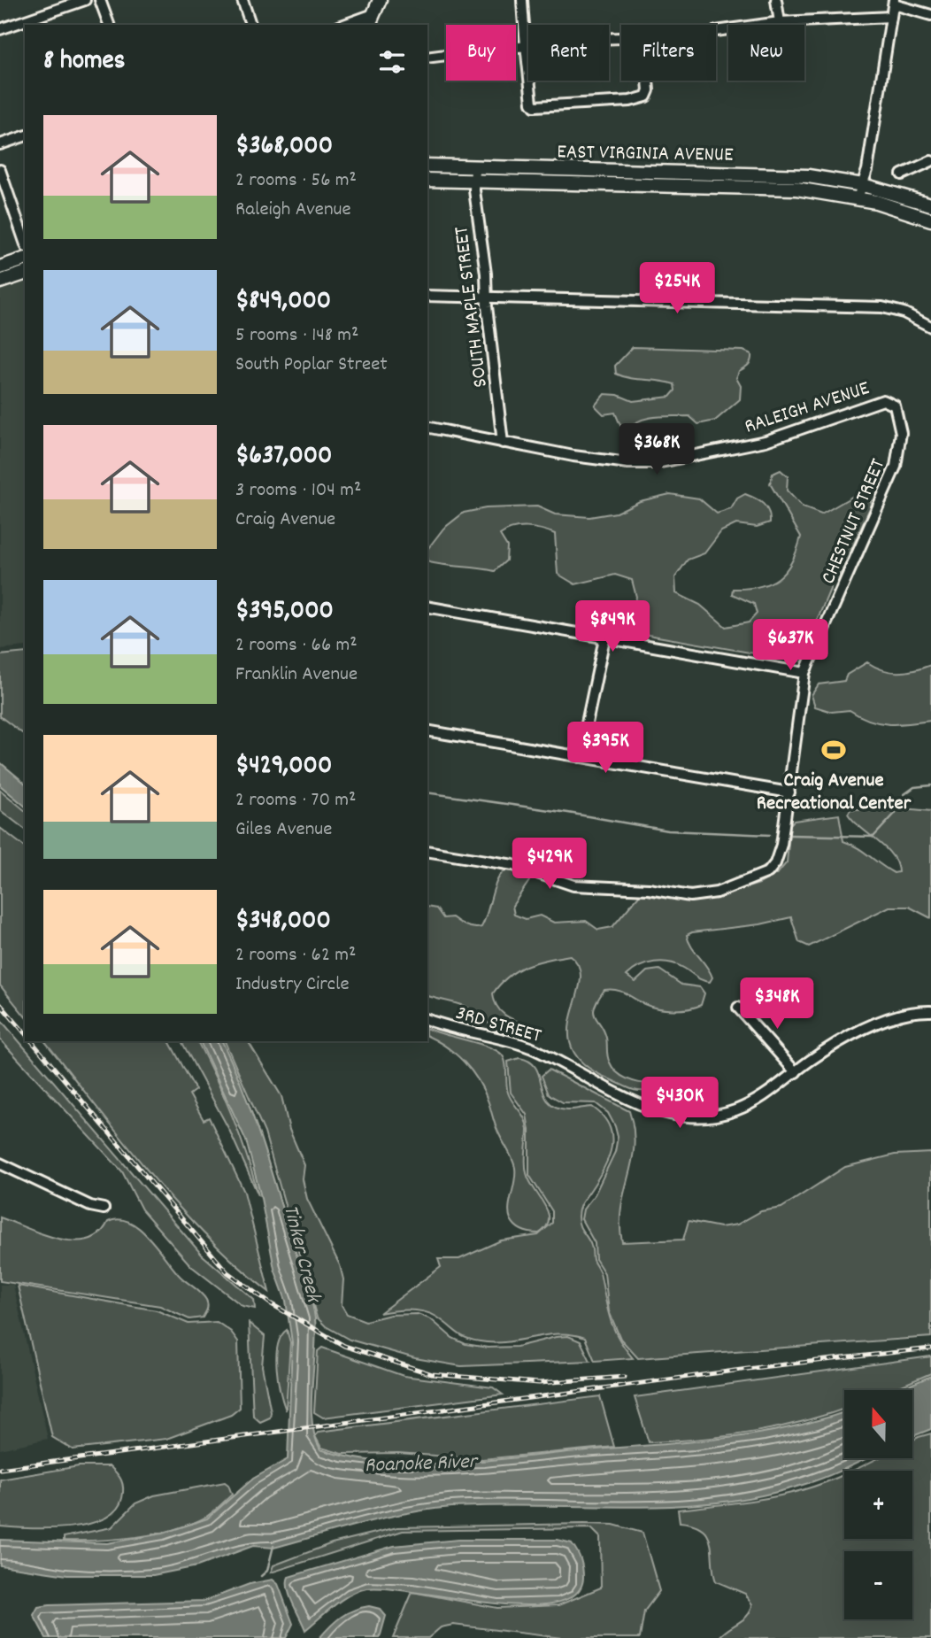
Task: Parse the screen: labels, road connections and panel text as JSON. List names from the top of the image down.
{
  "streets": {
    "main road": ["EAST VIRGINIA AVENUE"],
    "street": [
      "SOUTH MAPLE STREET",
      "RALEIGH AVENUE",
      "CHESTNUT STREET",
      "3RD STREET"
    ]
  },
  "crossings": [
    ["EAST VIRGINIA AVENUE", "SOUTH MAPLE STREET"],
    ["SOUTH MAPLE STREET", "RALEIGH AVENUE"],
    ["RALEIGH AVENUE", "CHESTNUT STREET"]
  ],
  "water": ["Tinker Creek", "Roanoke River"],
  "places": {
    "sports": ["Craig Avenue Recreational Center"]
  },
  "north": "top",
  "page": {
    "chip": [
      "Buy",
      "Rent",
      "Filters",
      "New"
    ],
    "heading": "8 homes",
    "list": [
      {
        "name": "$368,000",
        "note": "2 rooms · 56 m² · Raleigh Avenue"
      },
      {
        "name": "$849,000",
        "note": "5 rooms · 148 m² · South Poplar Street"
      },
      {
        "name": "$637,000",
        "note": "3 rooms · 104 m² · Craig Avenue"
      },
      {
        "name": "$395,000",
        "note": "2 rooms · 66 m² · Franklin Avenue"
      },
      {
        "name": "$429,000",
        "note": "2 rooms · 70 m² · Giles Avenue"
      },
      {
        "name": "$348,000",
        "note": "2 rooms · 62 m² · Industry Circle"
      }
    ],
    "price": [
      "$254K",
      "$368K",
      "$849K",
      "$637K",
      "$395K",
      "$429K",
      "$348K",
      "$430K"
    ],
    "map_buttons": ["+", "−"]
  }
}
